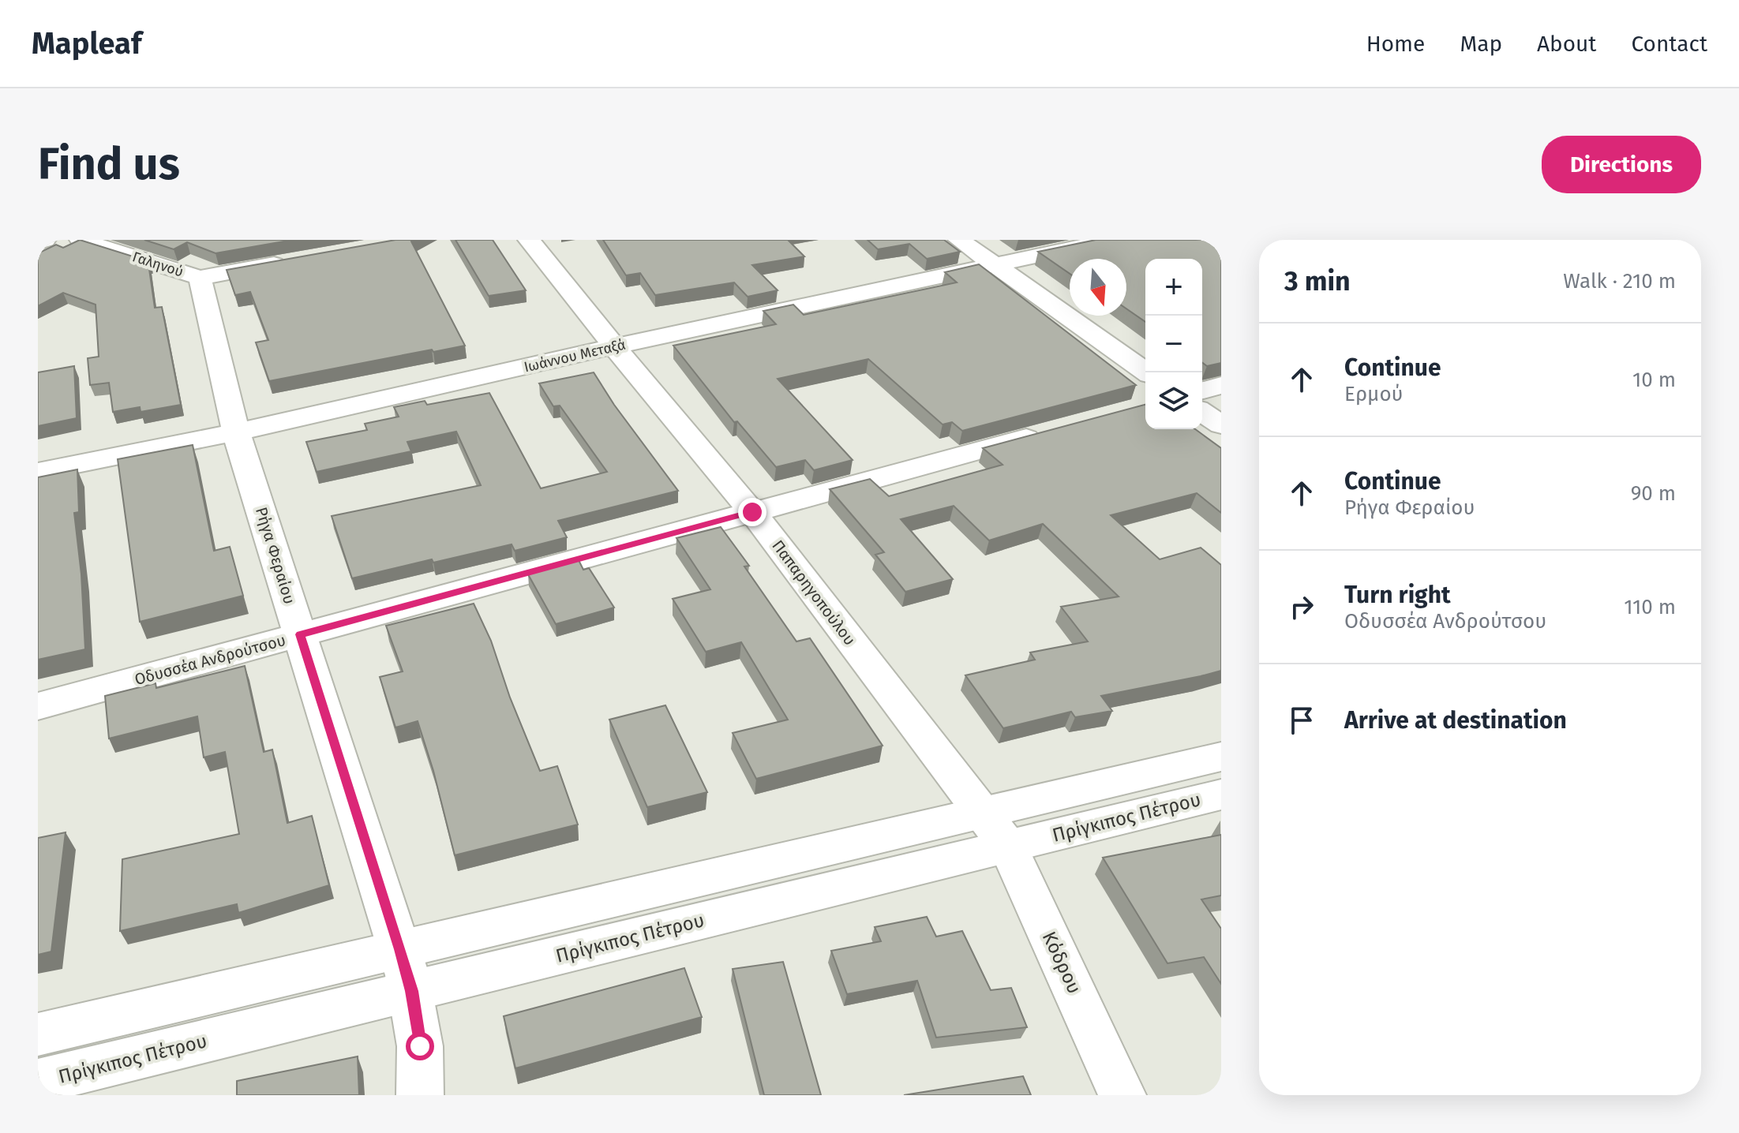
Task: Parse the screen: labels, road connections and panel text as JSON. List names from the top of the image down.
{
  "streets": {
    "street": [
      "Γαληνού",
      "Ιωάννου Μεταξά",
      "Ρήγα Φεραίου",
      "Παπαρηγοπούλου",
      "Οδυσσέα Ανδρούτσου",
      "Πρίγκιπος Πέτρου",
      "Κόδρου"
    ]
  },
  "crossings": [
    ["Γαληνού", "Ρήγα Φεραίου"],
    ["Ιωάννου Μεταξά", "Ρήγα Φεραίου"],
    ["Ιωάννου Μεταξά", "Παπαρηγοπούλου"],
    ["Ρήγα Φεραίου", "Οδυσσέα Ανδρούτσου"],
    ["Ρήγα Φεραίου", "Πρίγκιπος Πέτρου"],
    ["Παπαρηγοπούλου", "Οδυσσέα Ανδρούτσου"],
    ["Παπαρηγοπούλου", "Πρίγκιπος Πέτρου"],
    ["Παπαρηγοπούλου", "Κόδρου"],
    ["Πρίγκιπος Πέτρου", "Κόδρου"]
  ],
  "north": "bottom",
  "page": {
    "header": "Mapleaf",
    "nav": [
      "Home",
      "Map",
      "About",
      "Contact"
    ],
    "buttons": "Directions",
    "title": "Find us",
    "heading": ["3 min", "Walk · 210 m"],
    "map_buttons": ["+", "−"],
    "list": [
      ["Continue", "Ερμού", "10 m"],
      ["Continue", "Ρήγα Φεραίου", "90 m"],
      ["Turn right", "Οδυσσέα Ανδρούτσου", "110 m"],
      "Arrive at destination"
    ]
  }
}
